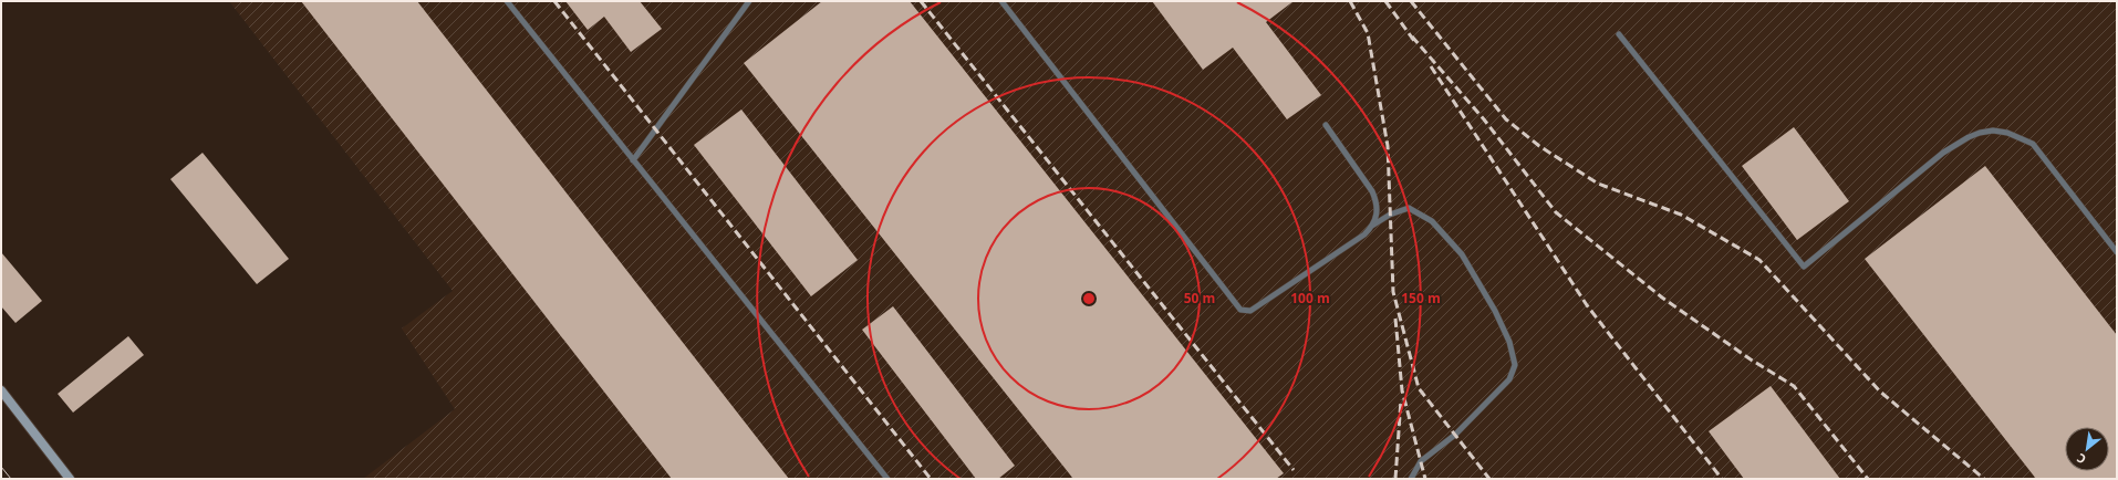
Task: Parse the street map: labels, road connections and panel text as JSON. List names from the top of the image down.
{
  "north": "bottom left",
  "rings": ["50 m", "100 m", "150 m"]
}
